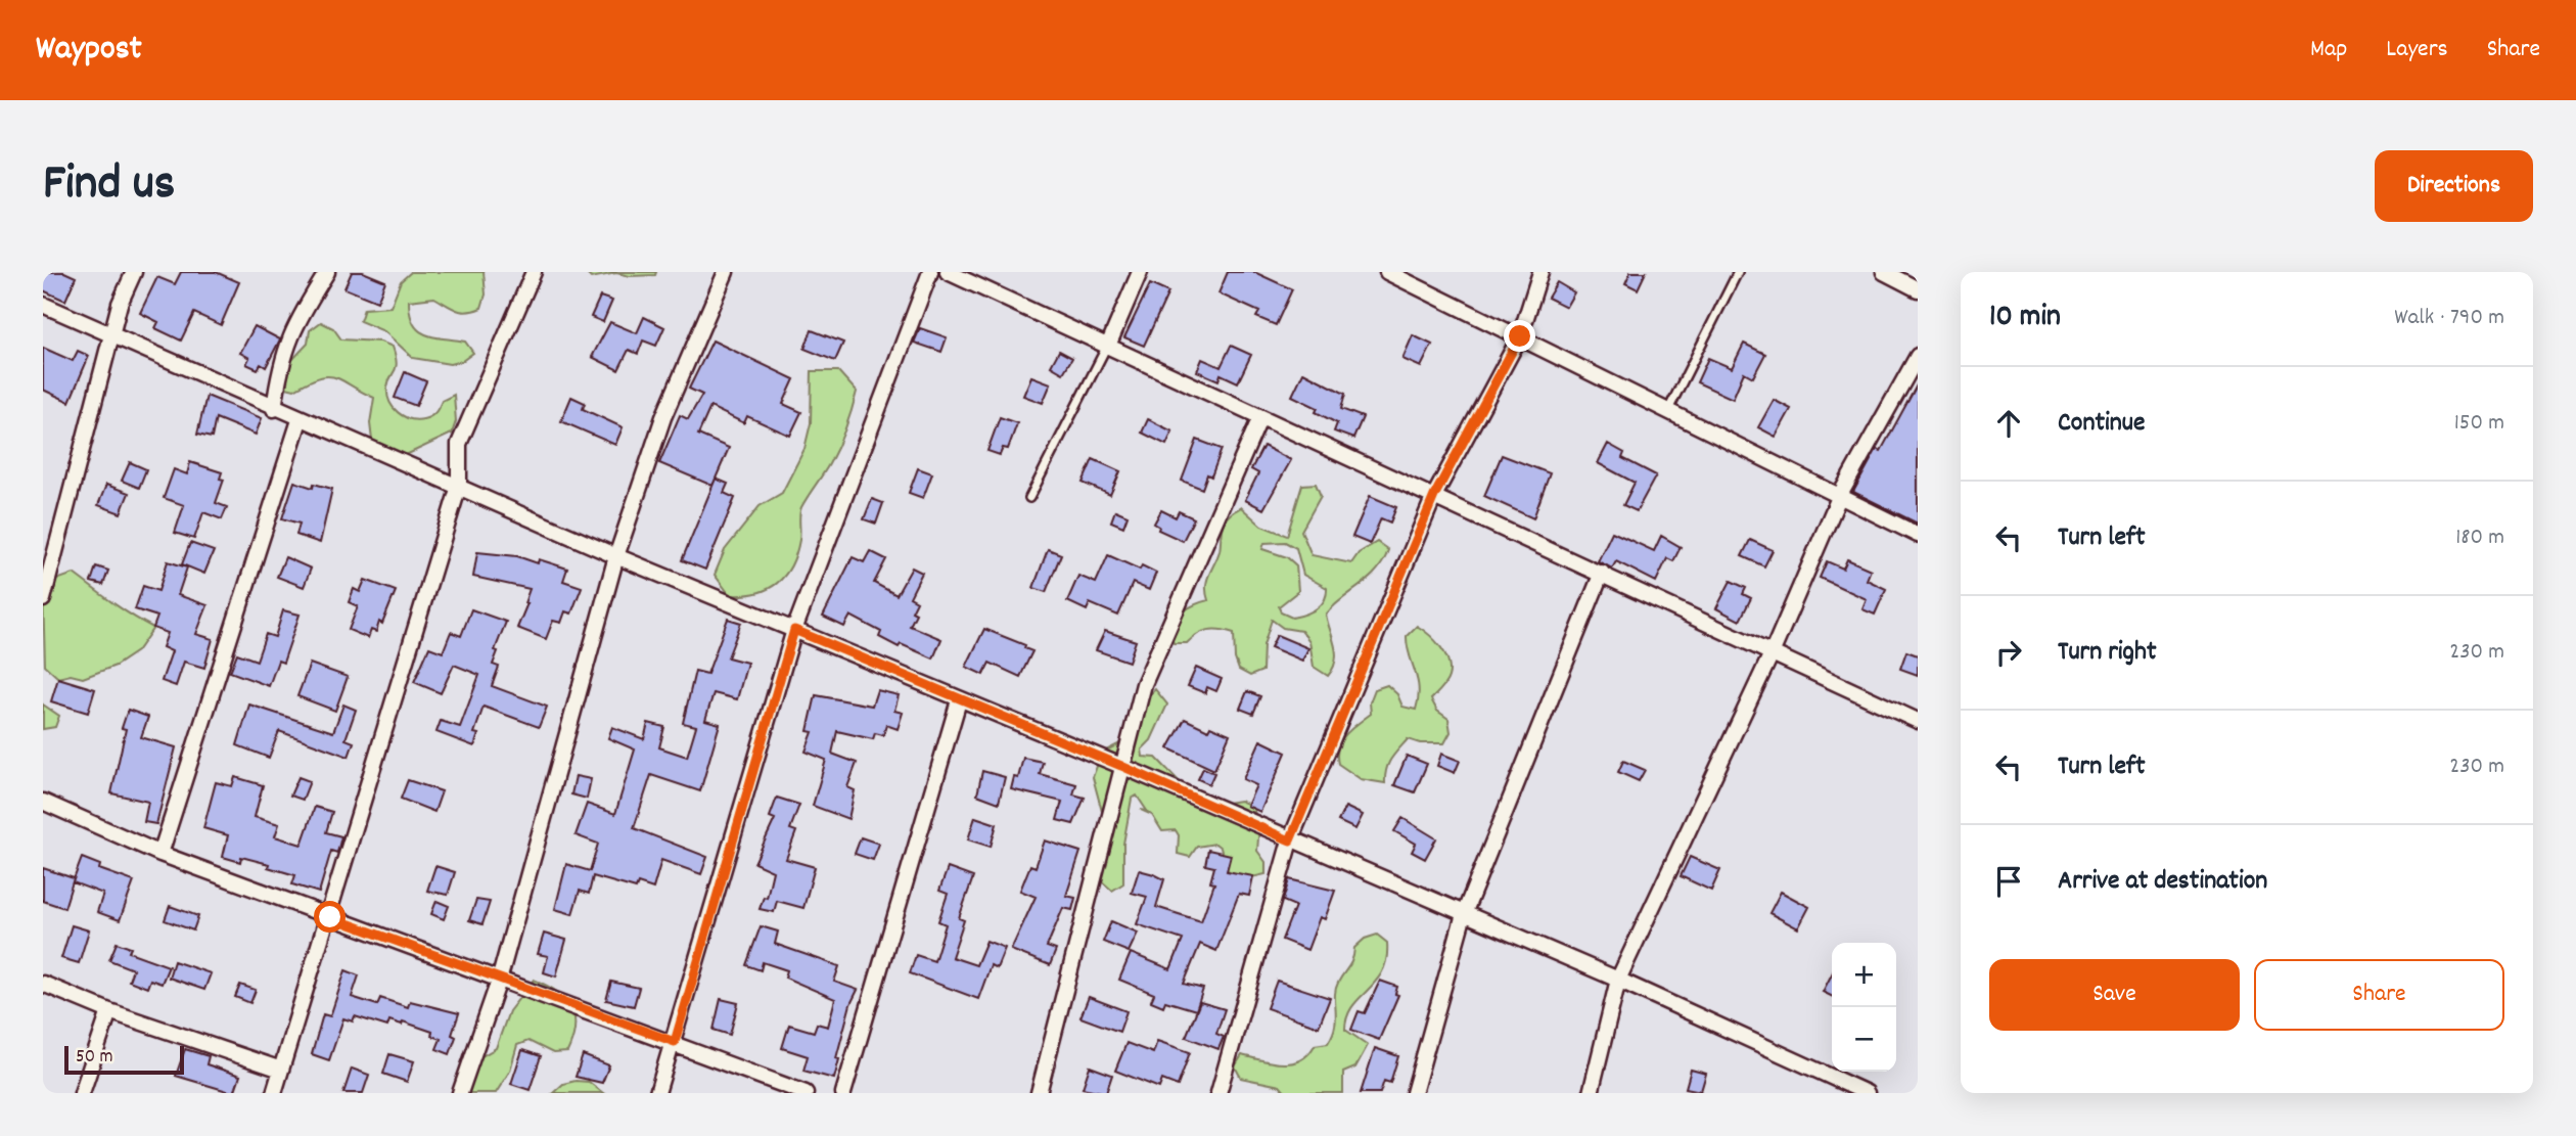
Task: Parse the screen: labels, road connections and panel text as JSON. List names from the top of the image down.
{
  "scale_bar": "50 m",
  "page": {
    "header": "Waypost",
    "nav": ["Map", "Layers", "Share"],
    "title": "Find us",
    "buttons": [
      "Directions",
      ["Save", "Share"]
    ],
    "heading": ["10 min", "Walk · 790 m"],
    "list": [
      ["Continue", "150 m"],
      ["Turn left", "180 m"],
      ["Turn right", "230 m"],
      ["Turn left", "230 m"],
      "Arrive at destination"
    ],
    "map_buttons": ["+", "−"],
    "scale": "50 m"
  }
}
